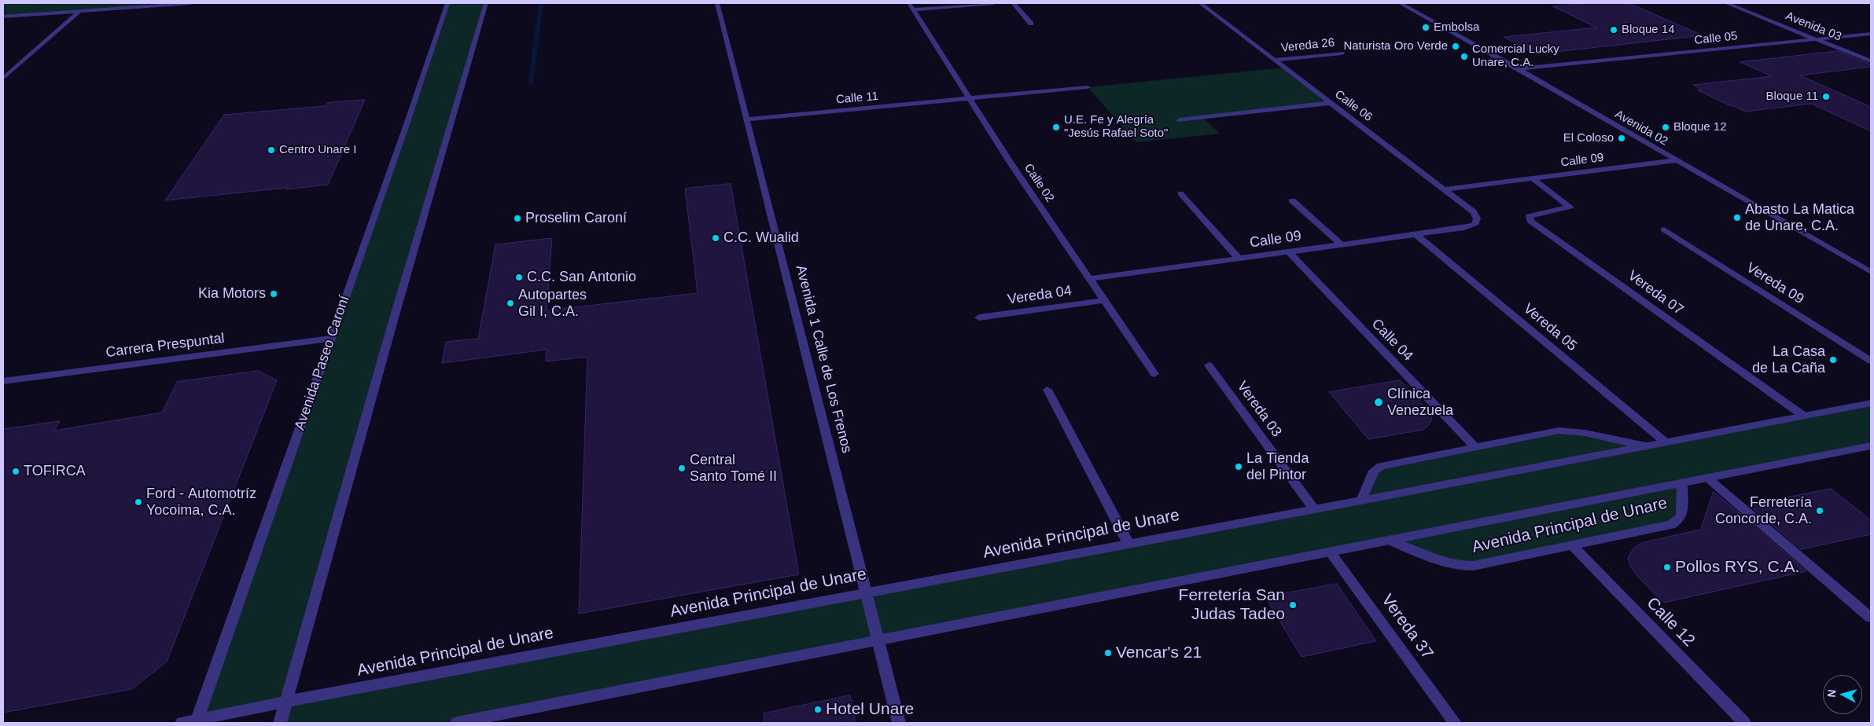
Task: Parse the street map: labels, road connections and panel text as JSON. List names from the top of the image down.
{
  "streets": {
    "street": [
      "Avenida 03",
      "Calle 05",
      "Vereda 26",
      "Calle 11",
      "Calle 06",
      "Avenida 02",
      "Calle 09",
      "Calle 02",
      "Vereda 09",
      "Vereda 07",
      "Vereda 04",
      "Vereda 05",
      "Calle 04",
      "Carrera Prespuntal",
      "Avenida 1 Calle de Los Frenos",
      "Avenida Paseo Caroní",
      "Vereda 03",
      "Avenida Principal de Unare",
      "Calle 12",
      "Vereda 37"
    ]
  },
  "crossings": [
    ["Avenida 03", "Calle 05"],
    ["Calle 05", "Avenida 02"],
    ["Vereda 26", "Calle 06"],
    ["Calle 11", "Calle 02"],
    ["Calle 11", "Avenida 1 Calle de Los Frenos"],
    ["Calle 06", "Calle 09"],
    ["Avenida 02", "Calle 09"],
    ["Calle 09", "Calle 02"],
    ["Calle 09", "Vereda 07"],
    ["Calle 09", "Vereda 05"],
    ["Calle 09", "Calle 04"],
    ["Calle 02", "Vereda 04"],
    ["Vereda 07", "Avenida Principal de Unare"],
    ["Vereda 05", "Avenida Principal de Unare"],
    ["Calle 04", "Avenida Principal de Unare"],
    ["Carrera Prespuntal", "Avenida Paseo Caroní"],
    ["Avenida 1 Calle de Los Frenos", "Avenida Principal de Unare"],
    ["Avenida Paseo Caroní", "Avenida Principal de Unare"],
    ["Vereda 03", "Avenida Principal de Unare"],
    ["Avenida Principal de Unare", "Calle 12"],
    ["Avenida Principal de Unare", "Vereda 37"]
  ],
  "places": [
    "Embolsa",
    "Bloque 14",
    "Naturista Oro Verde",
    "Comercial Lucky Unare, C.A.",
    "Bloque 11",
    "U.E. Fe y Alegría \"Jesús Rafael Soto\"",
    "Bloque 12",
    "El Coloso",
    "Centro Unare I",
    "Abasto La Matica de Unare, C.A.",
    "Proselim Caroní",
    "C.C. Wualid",
    "C.C. San Antonio",
    "Kia Motors",
    "Autopartes Gil I, C.A.",
    "La Casa de La Caña",
    "Clínica Venezuela",
    "La Tienda del Pintor",
    "Central Santo Tomé II",
    "TOFIRCA",
    "Ford - Automotríz Yocoima, C.A.",
    "Ferretería Concorde, C.A.",
    "Pollos RYS, C.A.",
    "Ferretería San Judas Tadeo",
    "Vencar's 21",
    "Hotel Unare"
  ],
  "north": "left"
}
